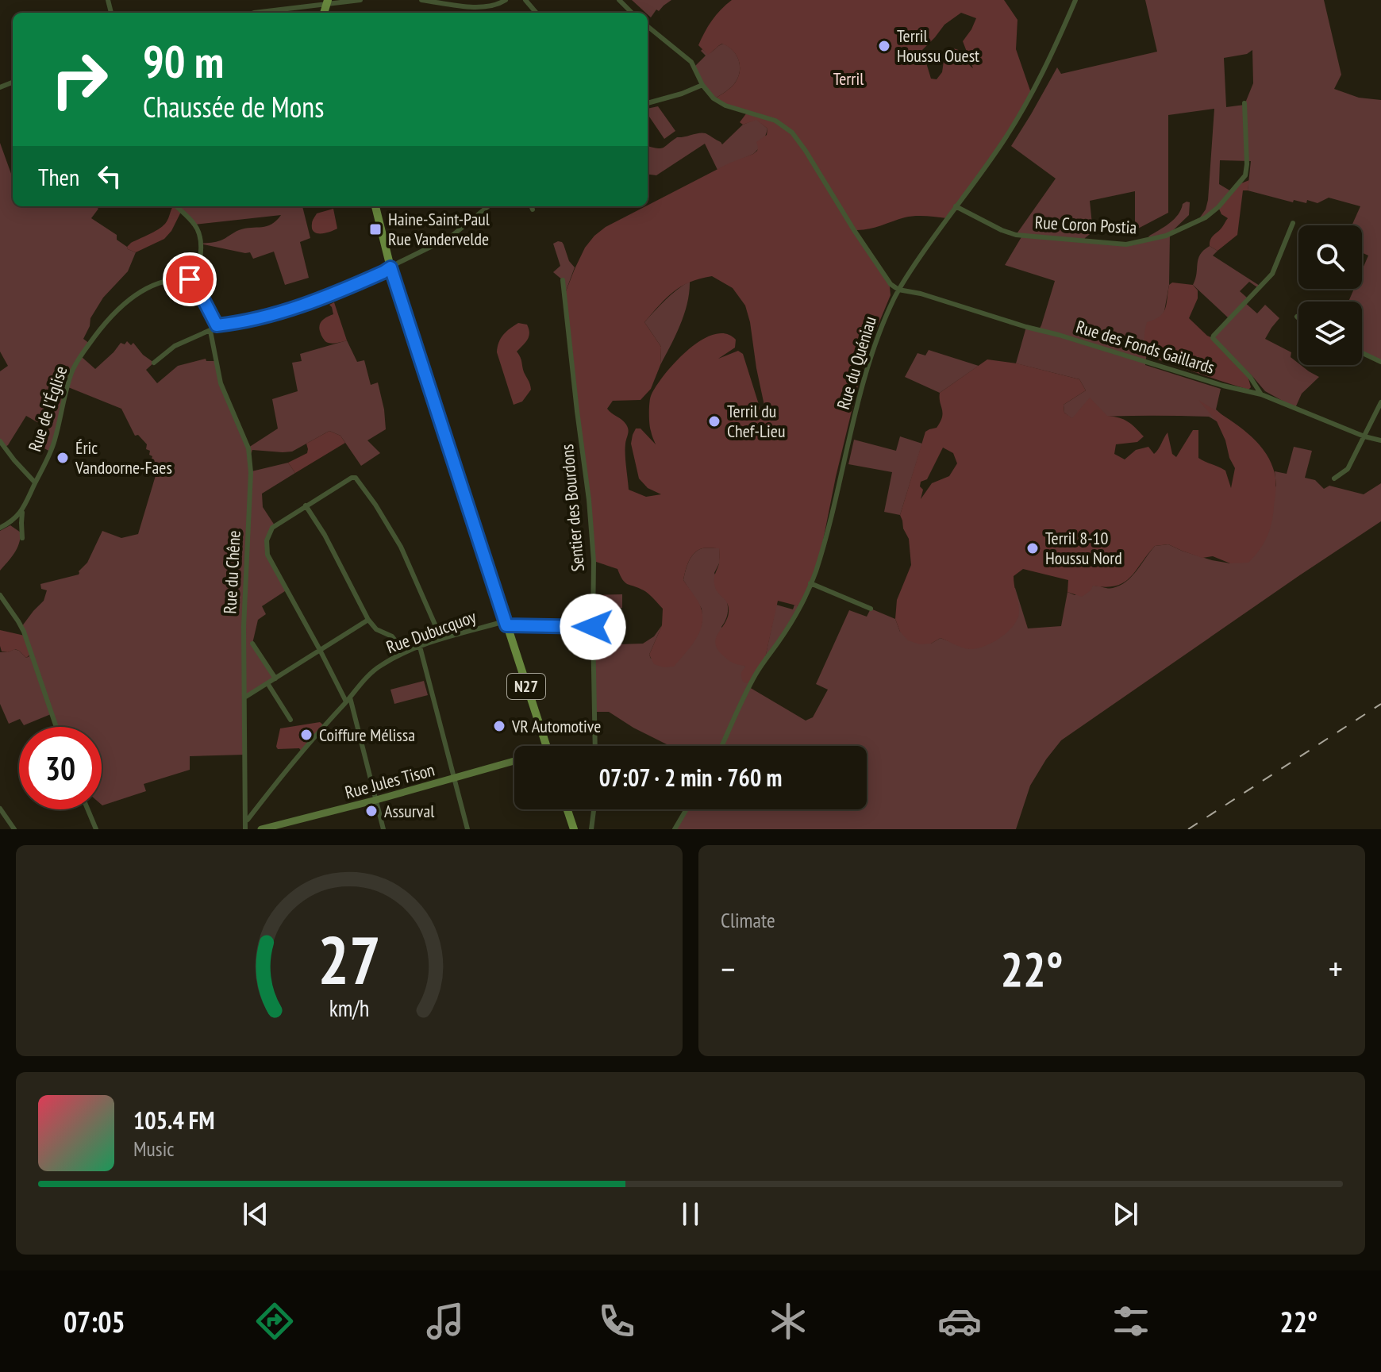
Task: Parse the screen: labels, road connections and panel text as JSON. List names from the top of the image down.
{
  "streets": {
    "main road": ["N27"],
    "street": [
      "Rue Coron Postia",
      "Rue des Fonds Gaillards",
      "Rue du Quéniau",
      "Rue de l'Église",
      "Sentier des Bourdons",
      "Rue du Chêne",
      "Rue Dubucquoy",
      "Rue Jules Tison"
    ]
  },
  "crossings": [
    ["Rue Coron Postia", "Rue du Quéniau"],
    ["Rue des Fonds Gaillards", "Rue du Quéniau"],
    ["Sentier des Bourdons", "Rue Dubucquoy"],
    ["Rue du Chêne", "Rue Dubucquoy"],
    ["Rue Dubucquoy", "N27"]
  ],
  "parks": ["Terril"],
  "places": {
    "other": [
      "Terril Houssu Ouest",
      "Terril du Chef-Lieu",
      "Éric Vandoorne-Faes",
      "Terril 8-10 Houssu Nord",
      "VR Automotive",
      "Coiffure Mélissa",
      "Assurval"
    ],
    "transit": ["Haine-Saint-Paul Rue Vandervelde"]
  },
  "page": {
    "turn": ["90 m", "Chaussée de Mons"],
    "then": "Then",
    "limit": "30",
    "trip": "07:07 · 2 min · 760 m",
    "tile": "Climate",
    "heat": ["−", "22°", "+"],
    "song": ["105.4 FM", "Music"],
    "tabs": ["07:05", "22°"],
    "gauge": ["27", "km/h"]
  }
}
